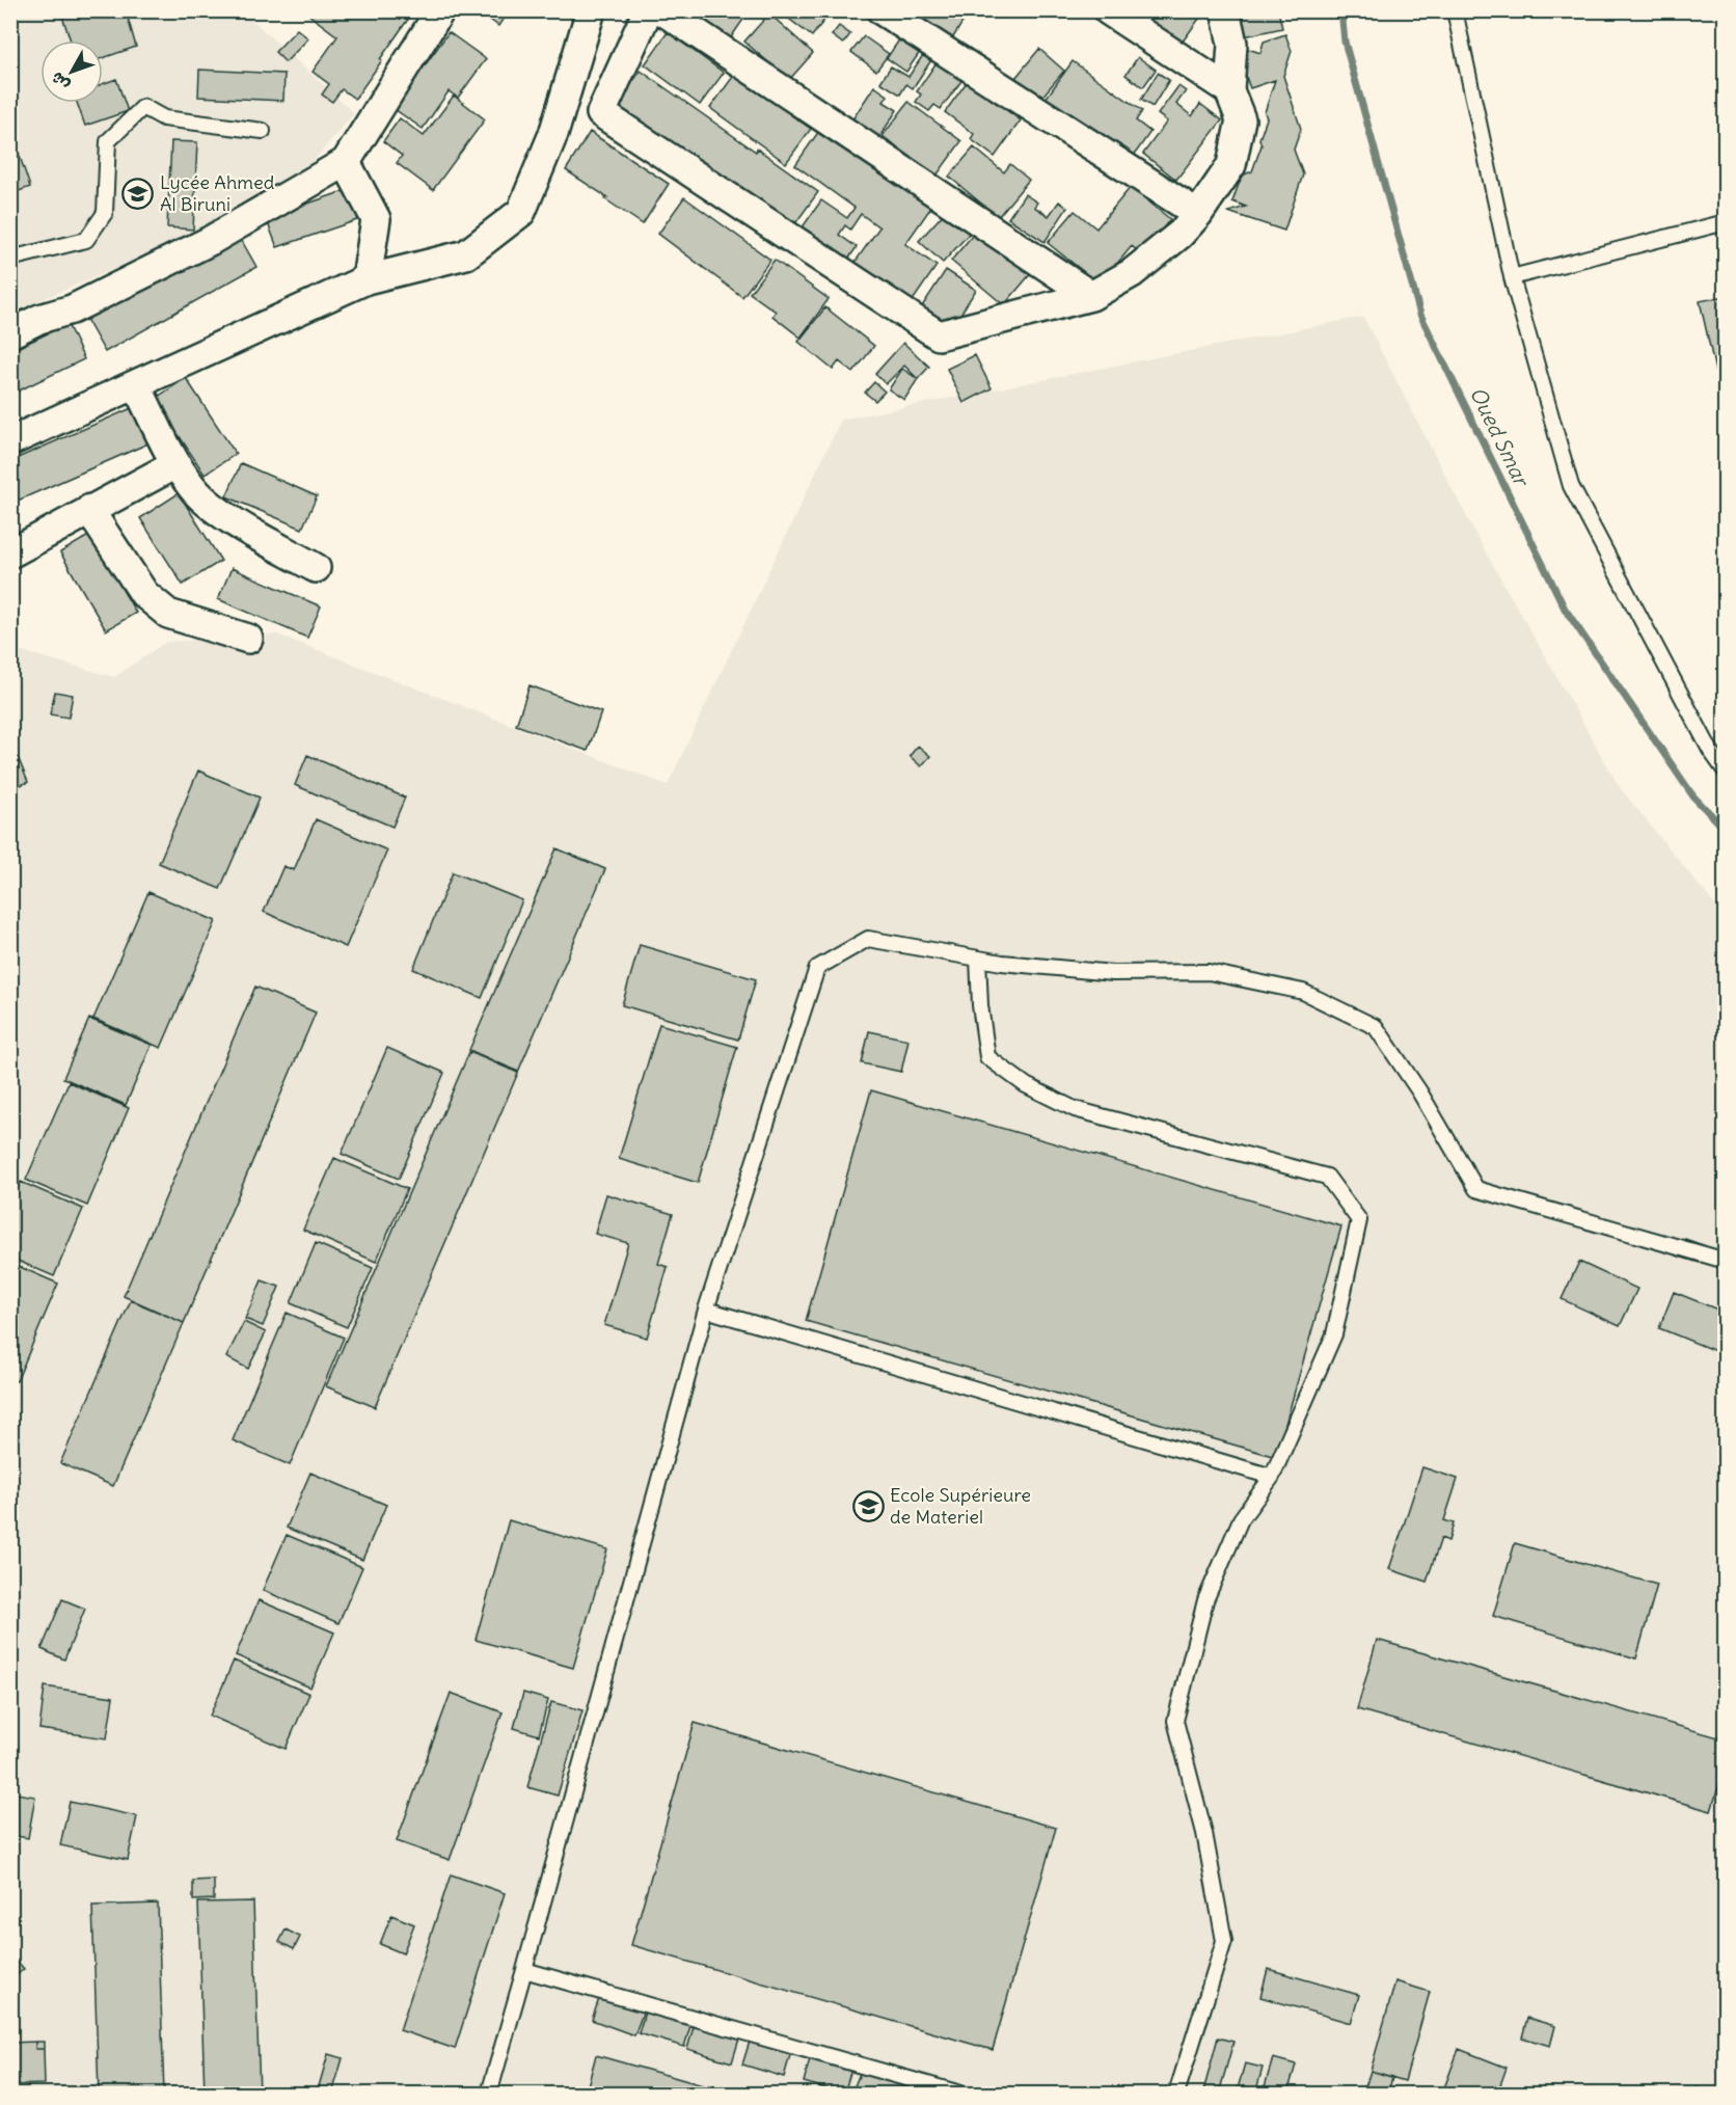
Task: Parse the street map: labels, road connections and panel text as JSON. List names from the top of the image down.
{
  "water": ["Oued Smar"],
  "places": {
    "school or university": ["Lycée Ahmed Al Biruni", "Ecole Supérieure de Materiel"]
  },
  "north": "bottom left"
}
